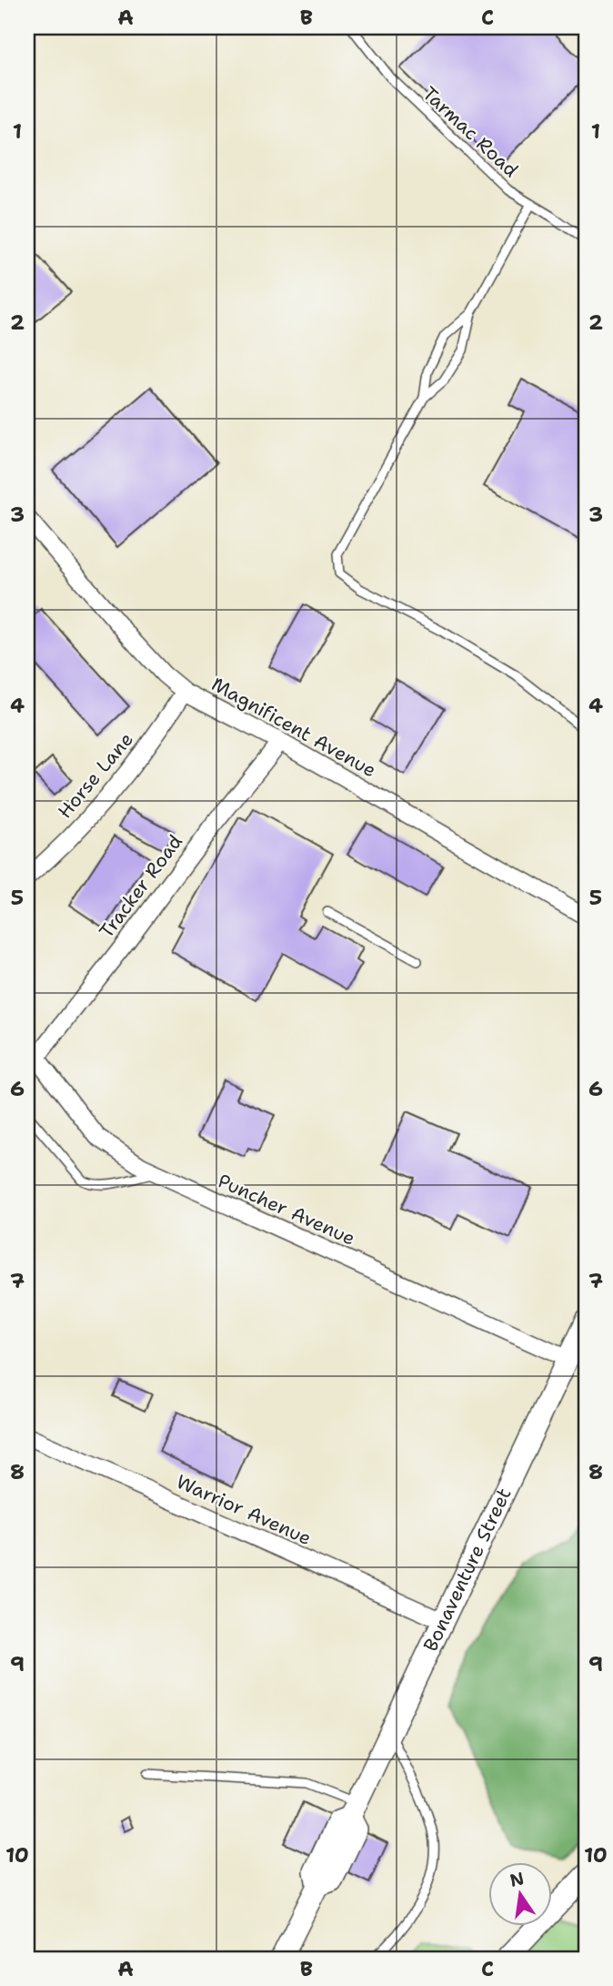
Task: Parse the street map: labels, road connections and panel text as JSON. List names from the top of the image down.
{
  "streets": {
    "street": [
      "Magnificent Avenue",
      "Horse Lane",
      "Tracker Road",
      "Puncher Avenue",
      "Warrior Avenue",
      "Bonaventure Street"
    ],
    "lane": ["Tarmac Road"]
  },
  "crossings": [
    ["Magnificent Avenue", "Horse Lane"],
    ["Magnificent Avenue", "Tracker Road"],
    ["Tracker Road", "Puncher Avenue"],
    ["Puncher Avenue", "Bonaventure Street"],
    ["Warrior Avenue", "Bonaventure Street"]
  ],
  "north": "top",
  "grid": {
    "columns": ["A", "B", "C"],
    "rows": [
      "1",
      "2",
      "3",
      "4",
      "5",
      "6",
      "7",
      "8",
      "9",
      "10"
    ]
  }
}
